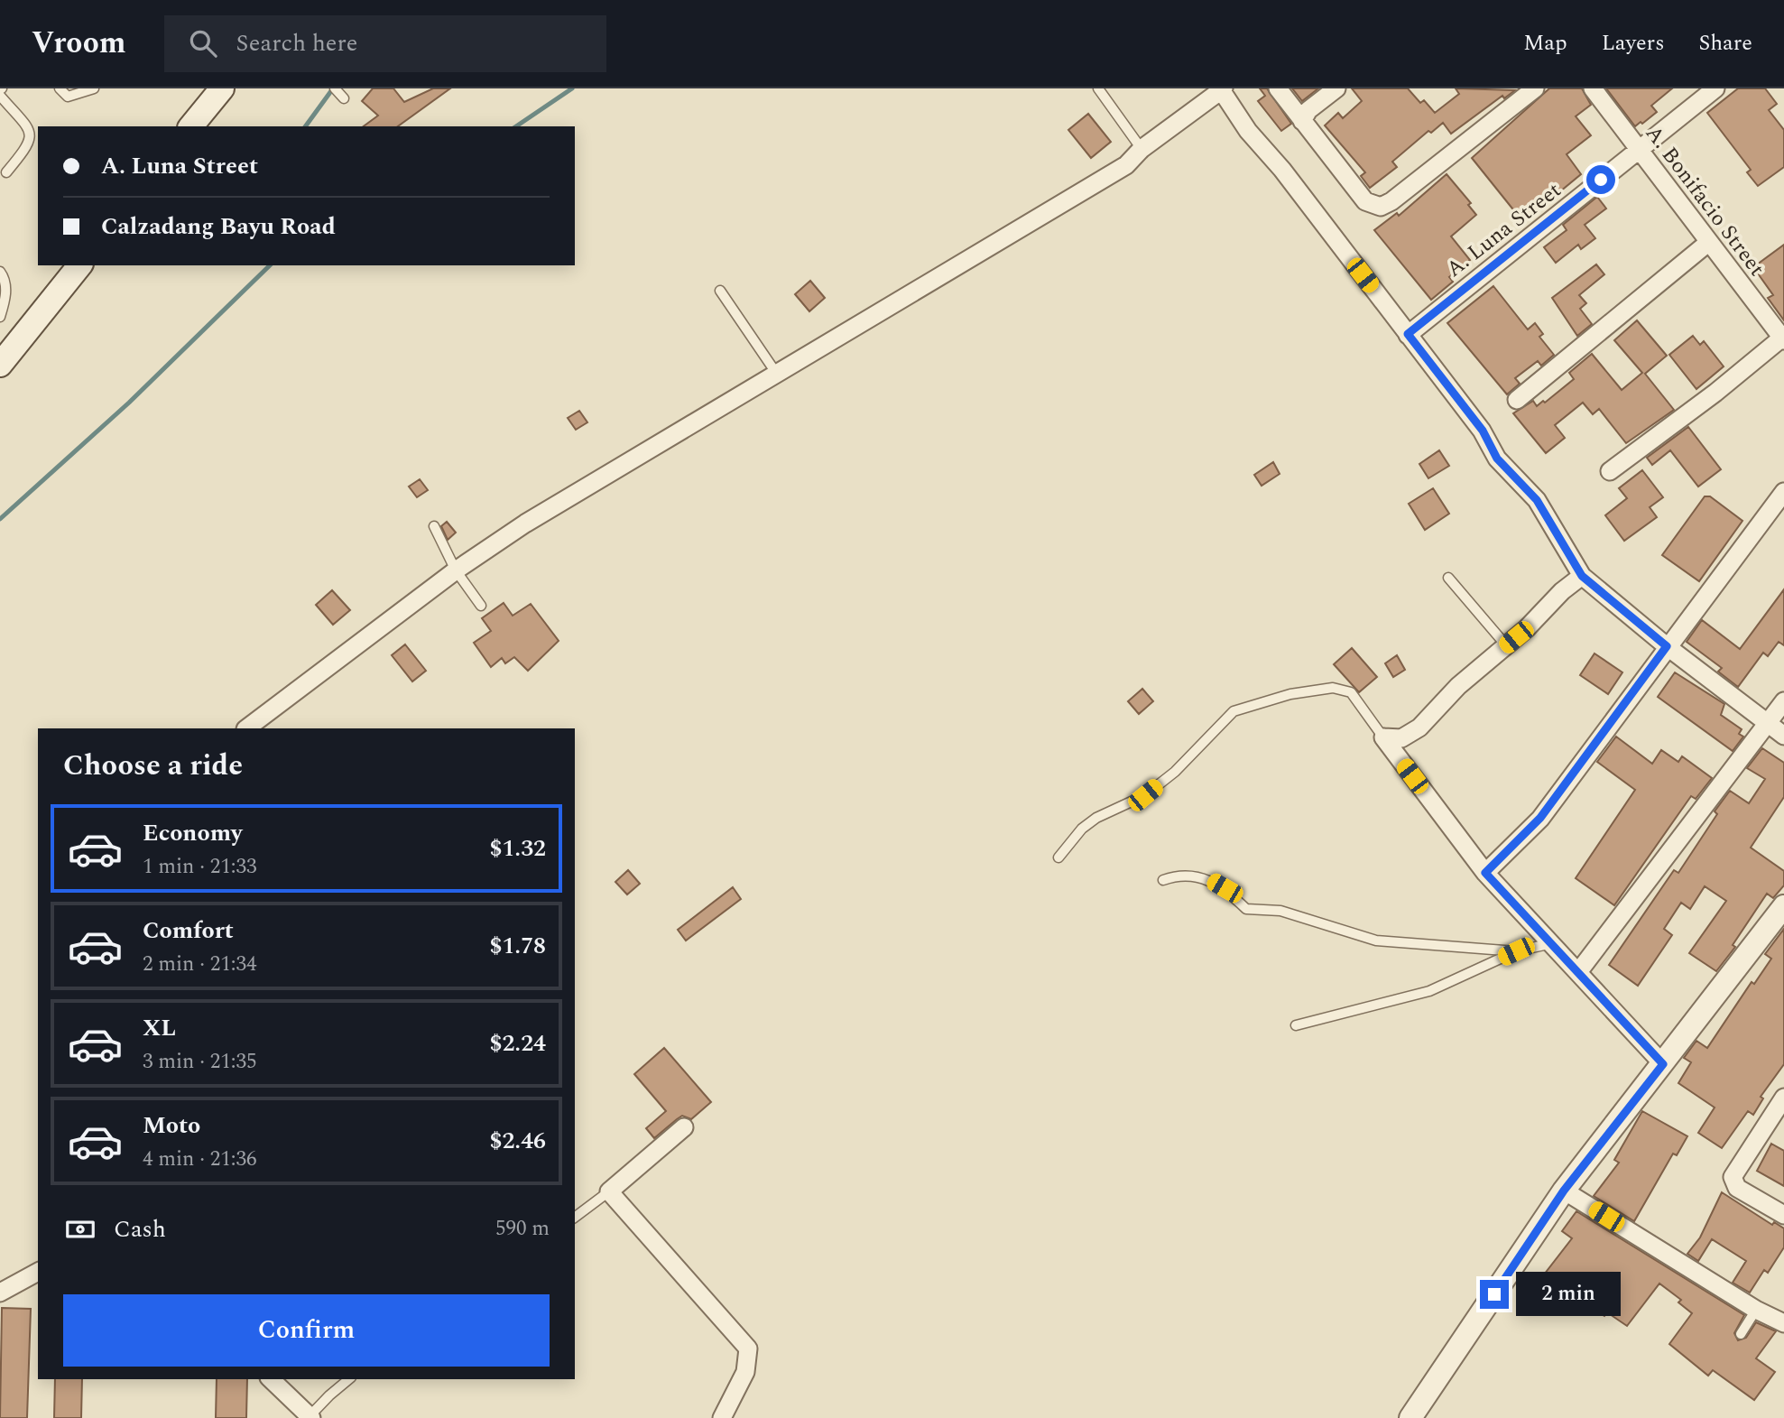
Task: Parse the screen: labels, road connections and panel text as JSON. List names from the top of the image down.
{
  "streets": {
    "street": ["A. Bonifacio Street", "A. Luna Street"]
  },
  "crossings": [
    ["A. Bonifacio Street", "A. Luna Street"]
  ],
  "page": {
    "header": "Vroom",
    "search": "Search here",
    "nav": ["Map", "Layers", "Share"],
    "banner": ["A. Luna Street", "Calzadang Bayu Road"],
    "heading": "Choose a ride",
    "list": [
      {
        "name": "Economy",
        "note": "1 min · 21:33",
        "value": "$1.32"
      },
      {
        "name": "Comfort",
        "note": "2 min · 21:34",
        "value": "$1.78"
      },
      {
        "name": "XL",
        "note": "3 min · 21:35",
        "value": "$2.24"
      },
      {
        "name": "Moto",
        "note": "4 min · 21:36",
        "value": "$2.46"
      }
    ],
    "pay": ["Cash", "590 m"],
    "bubble": "2 min",
    "buttons": "Confirm"
  }
}
